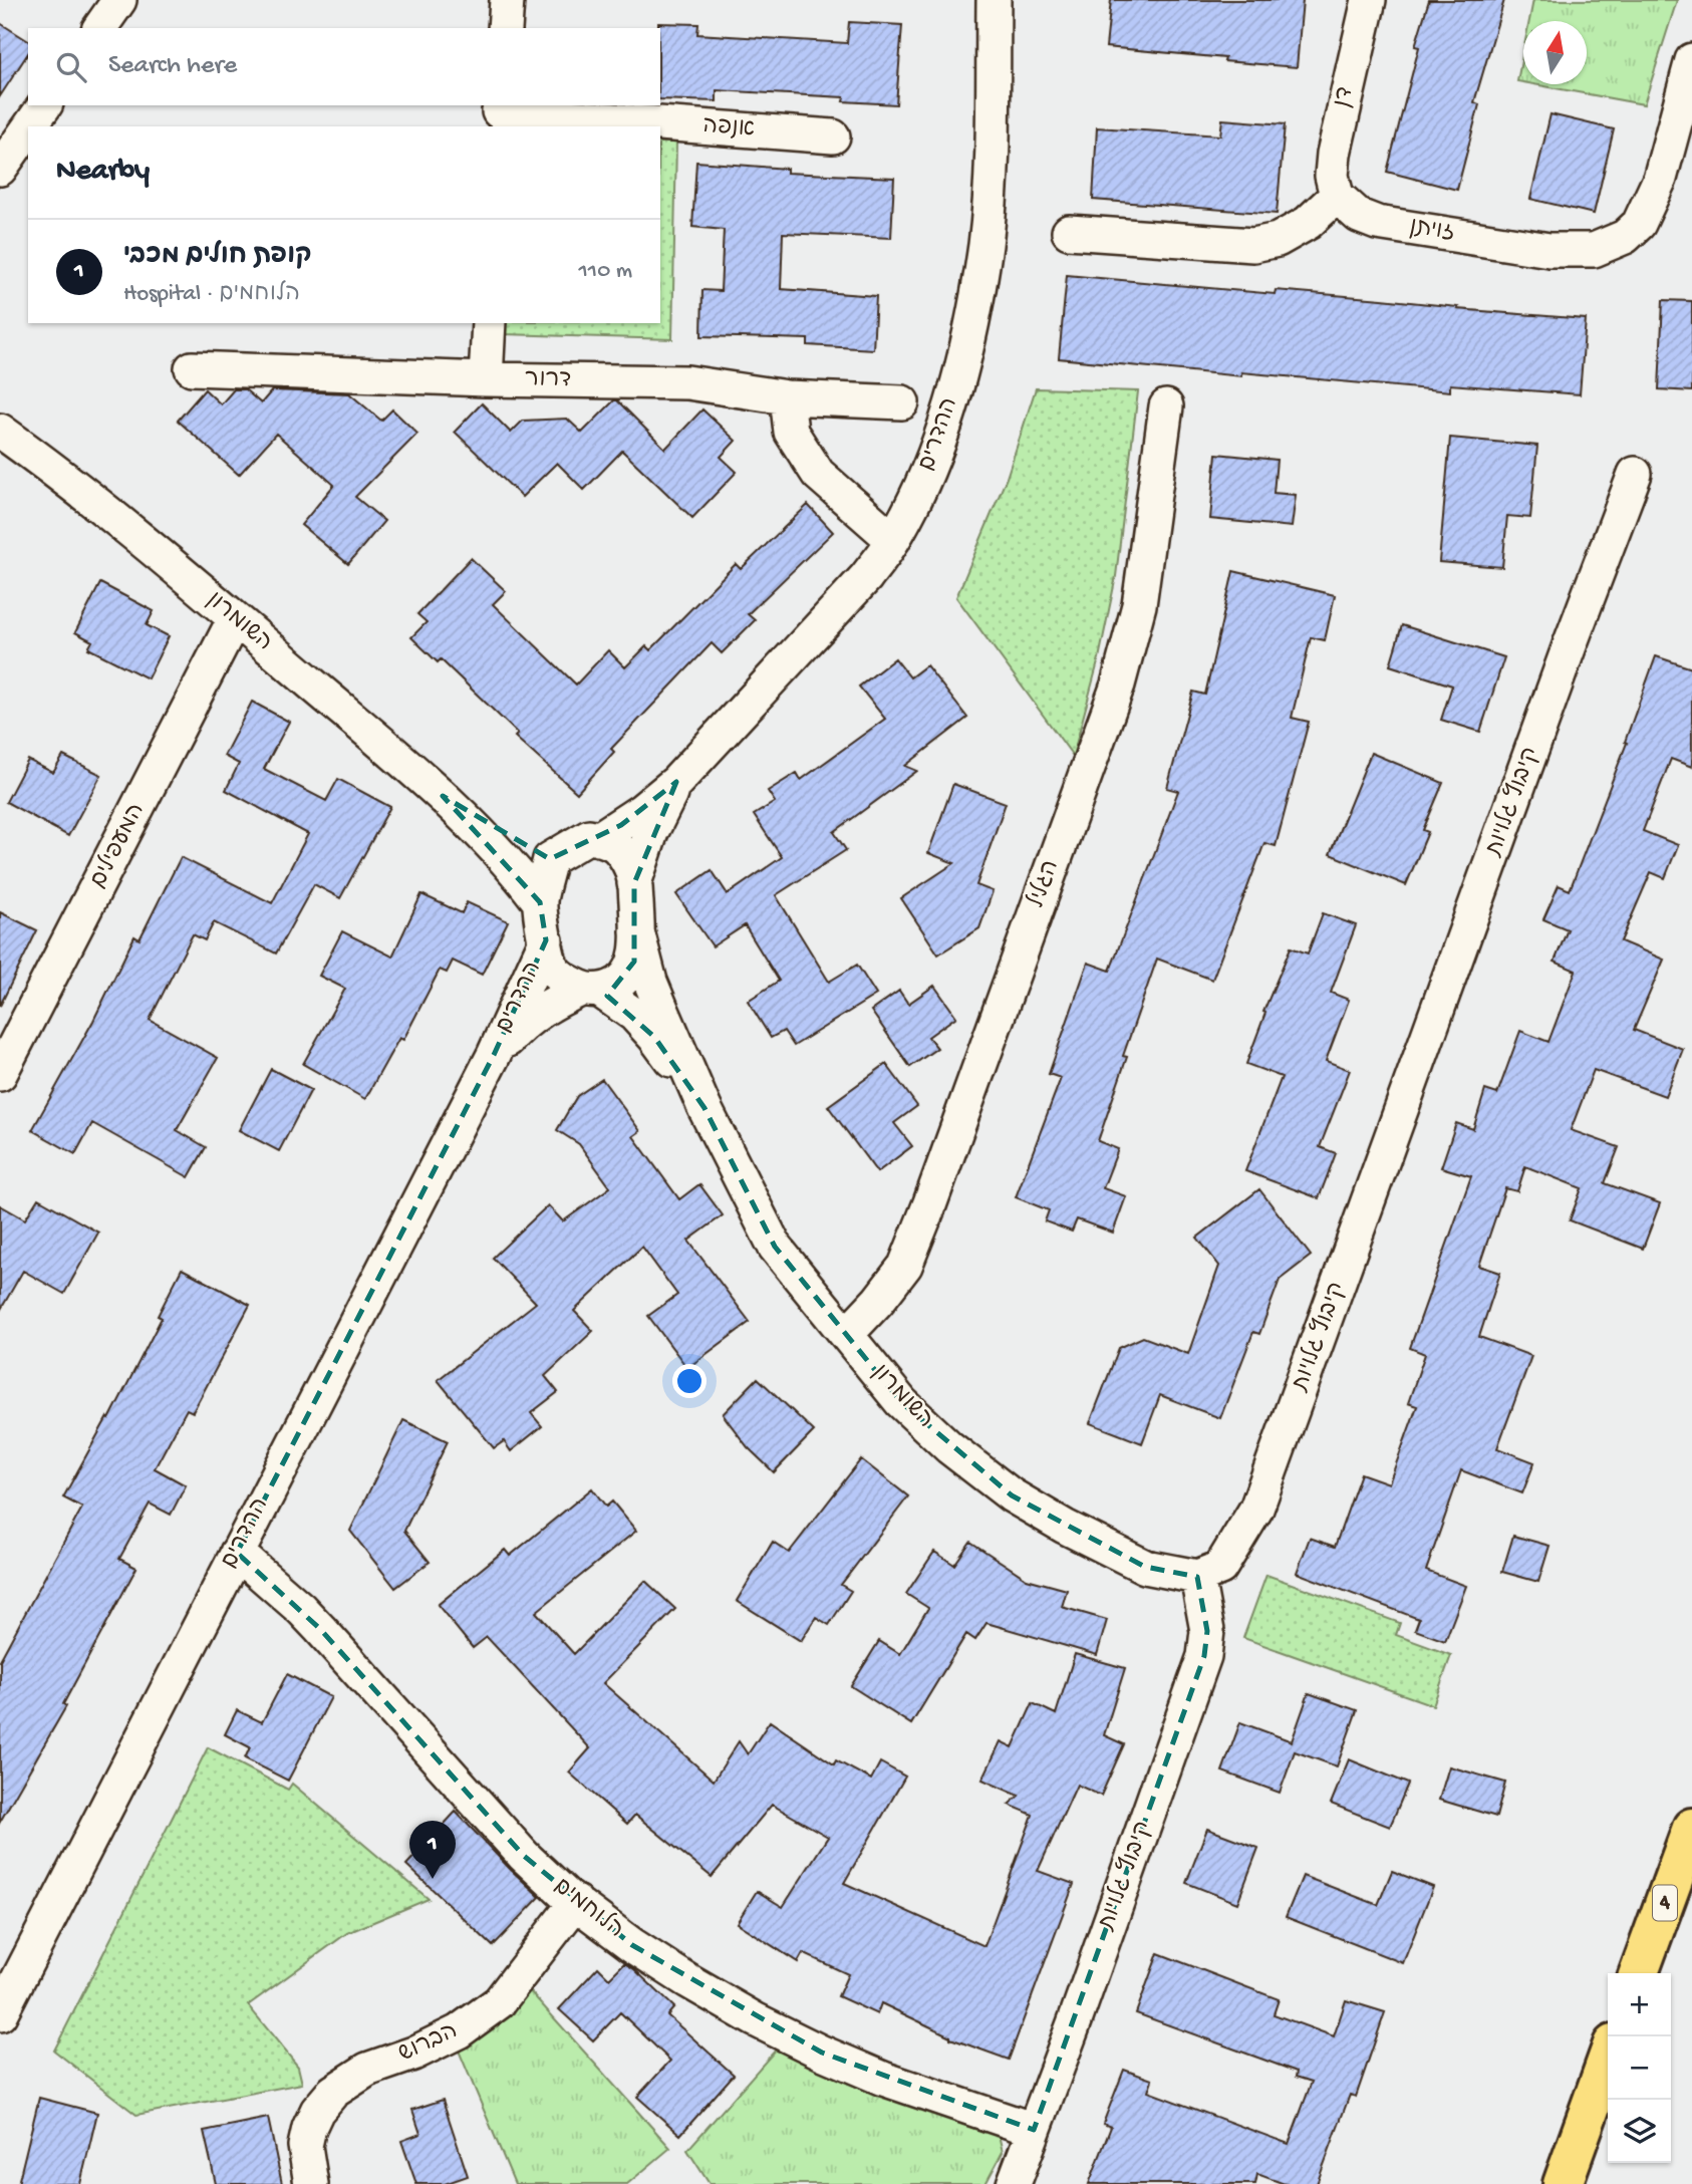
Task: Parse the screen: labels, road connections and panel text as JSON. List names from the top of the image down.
{
  "streets": {
    "highway": ["4"],
    "street": [
      "דן",
      "אנפה",
      "זויתן",
      "דרור",
      "ההדרים",
      "השומרון",
      "קיבוץ גלויות",
      "המעפילים",
      "הגליל",
      "הלוחמים",
      "הברוש"
    ]
  },
  "crossings": [
    ["דן", "זויתן"],
    ["ההדרים", "השומרון"],
    ["ההדרים", "הלוחמים"],
    ["השומרון", "קיבוץ גלויות"],
    ["השומרון", "המעפילים"],
    ["השומרון", "הגליל"],
    ["קיבוץ גלויות", "הלוחמים"],
    ["הלוחמים", "הברוש"]
  ],
  "north": "top",
  "page": {
    "search": "Search here",
    "heading": "Nearby",
    "list": [
      {
        "mark": "1",
        "name": "קופת חולים מכבי",
        "note": "Hospital · הלוחמים",
        "value": "110 m"
      }
    ],
    "pins": "1",
    "map_buttons": ["+", "−"]
  }
}
